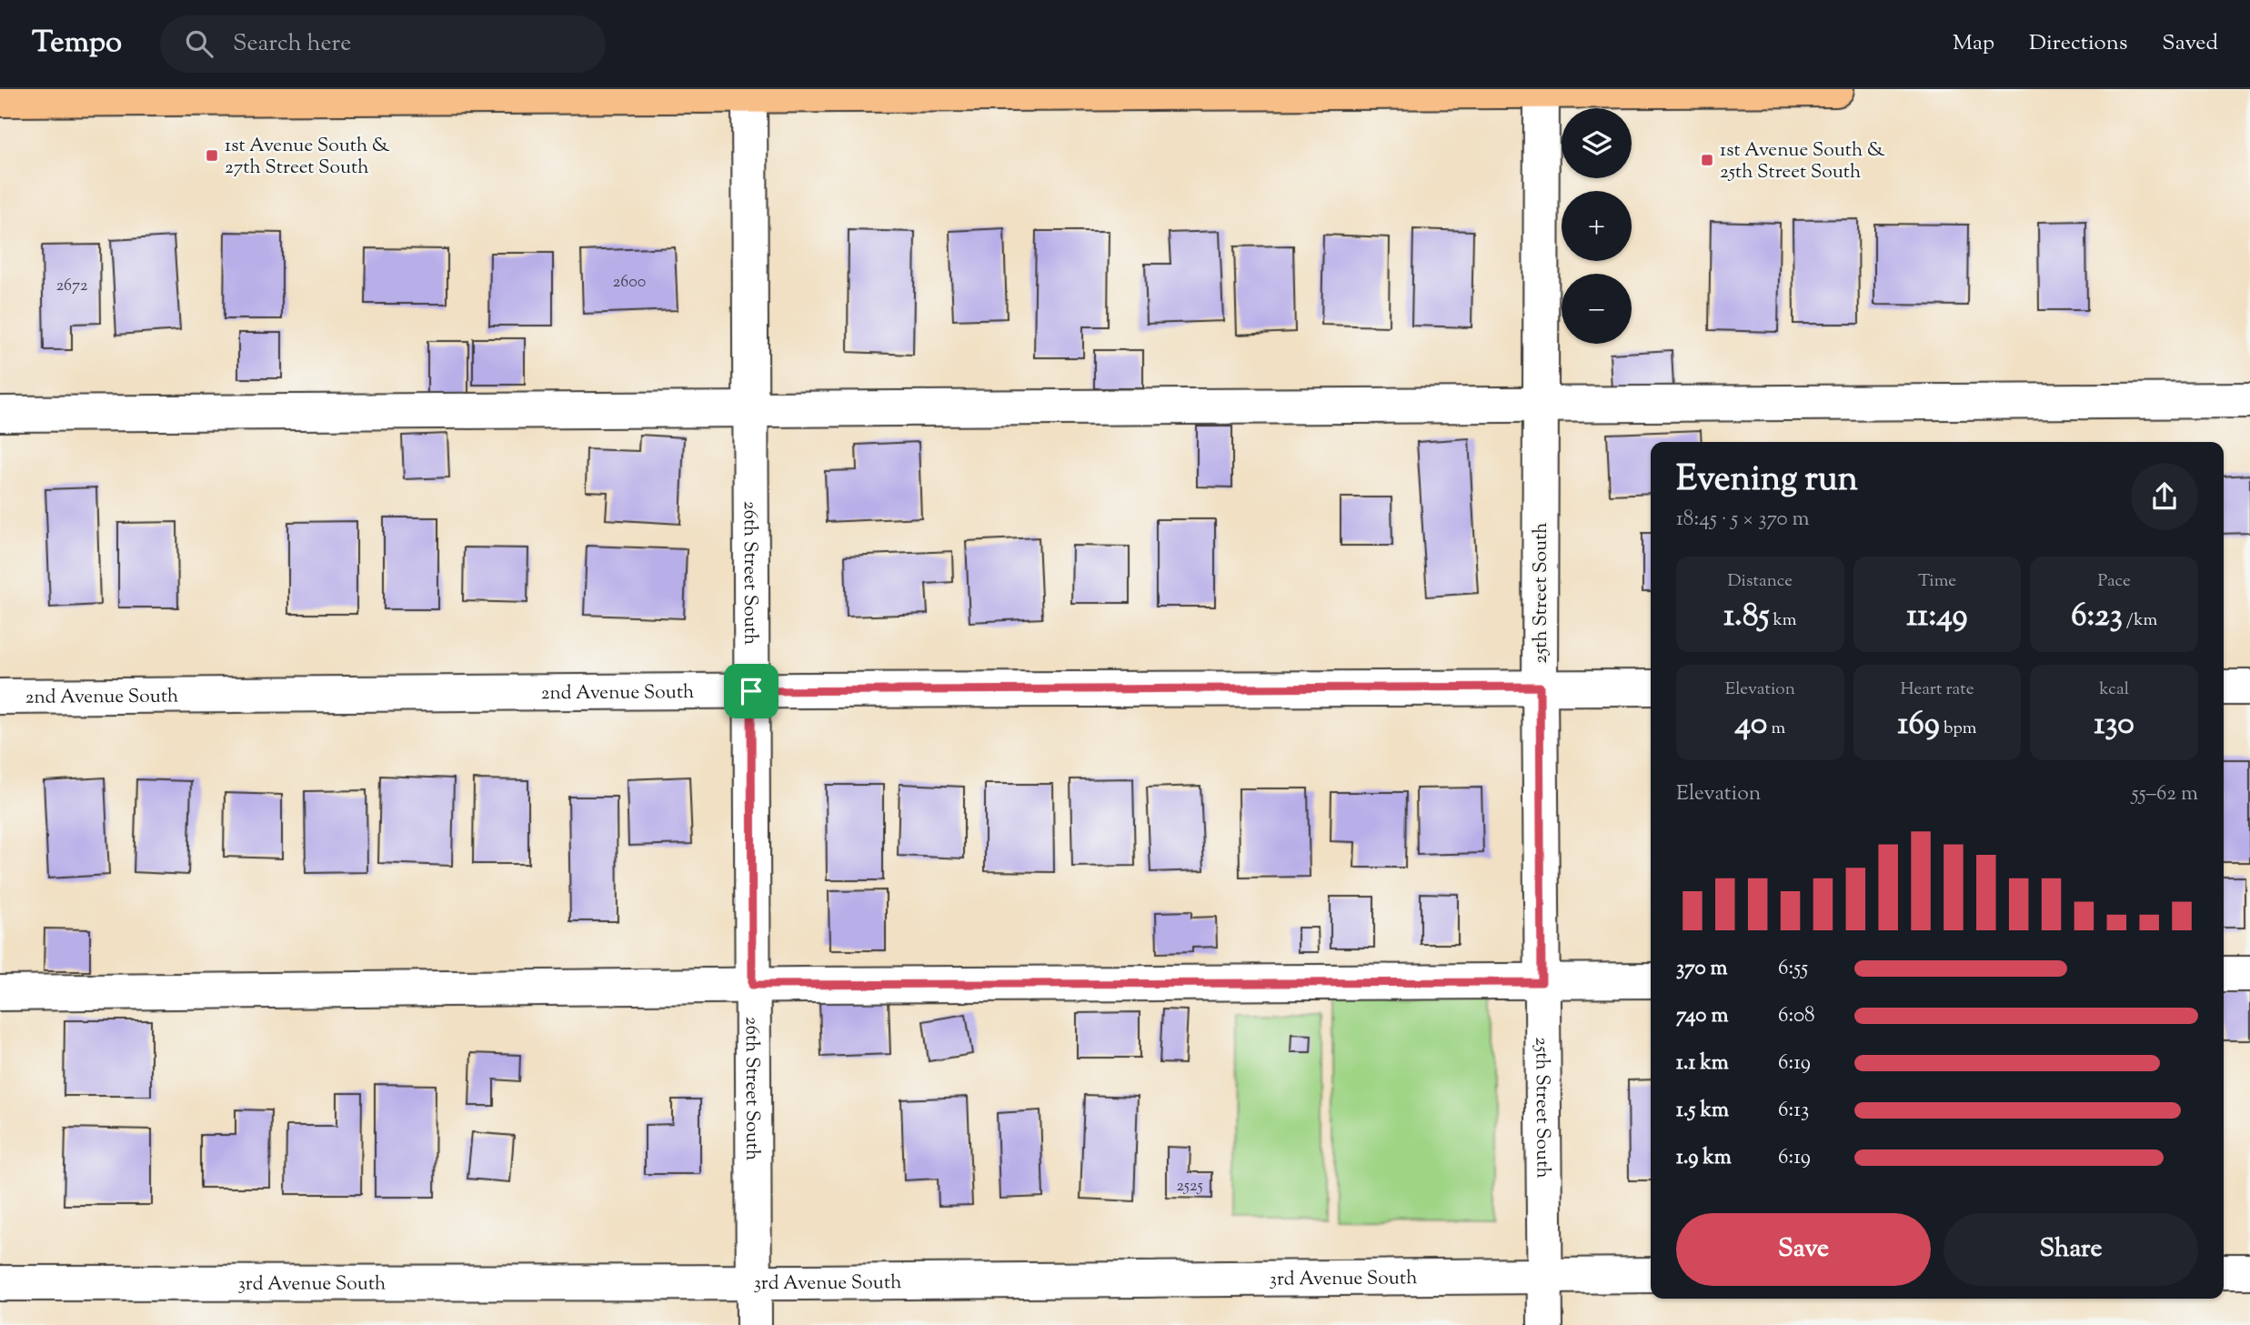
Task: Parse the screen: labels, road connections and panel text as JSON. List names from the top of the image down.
{
  "streets": {
    "street": [
      "26th Street South",
      "25th Street South",
      "2nd Avenue South",
      "3rd Avenue South"
    ]
  },
  "crossings": [
    ["26th Street South", "2nd Avenue South"],
    ["26th Street South", "3rd Avenue South"],
    ["25th Street South", "2nd Avenue South"],
    ["25th Street South", "3rd Avenue South"]
  ],
  "places": {
    "transit": ["1st Avenue South & 27th Street South", "1st Avenue South & 25th Street South"]
  },
  "house_numbers": ["2600", "2672", "2525"],
  "page": {
    "header": "Tempo",
    "search": "Search here",
    "nav": ["Map", "Directions", "Saved"],
    "map_buttons": ["+", "−"],
    "heading": ["Evening run", "18:45 · 5 × 370 m"],
    "stats": [
      ["Distance", "1.85 km"],
      ["Time", "11:49"],
      ["Pace", "6:23 /km"],
      ["Elevation", "40 m"],
      ["Heart rate", "169 bpm"],
      ["kcal", "130"]
    ],
    "chart": ["Elevation", "55–62 m"],
    "list": [
      {
        "name": "370 m",
        "note": "6:55"
      },
      {
        "name": "740 m",
        "note": "6:08"
      },
      {
        "name": "1.1 km",
        "note": "6:19"
      },
      {
        "name": "1.5 km",
        "note": "6:13"
      },
      {
        "name": "1.9 km",
        "note": "6:19"
      }
    ],
    "buttons": ["Save", "Share"]
  }
}
